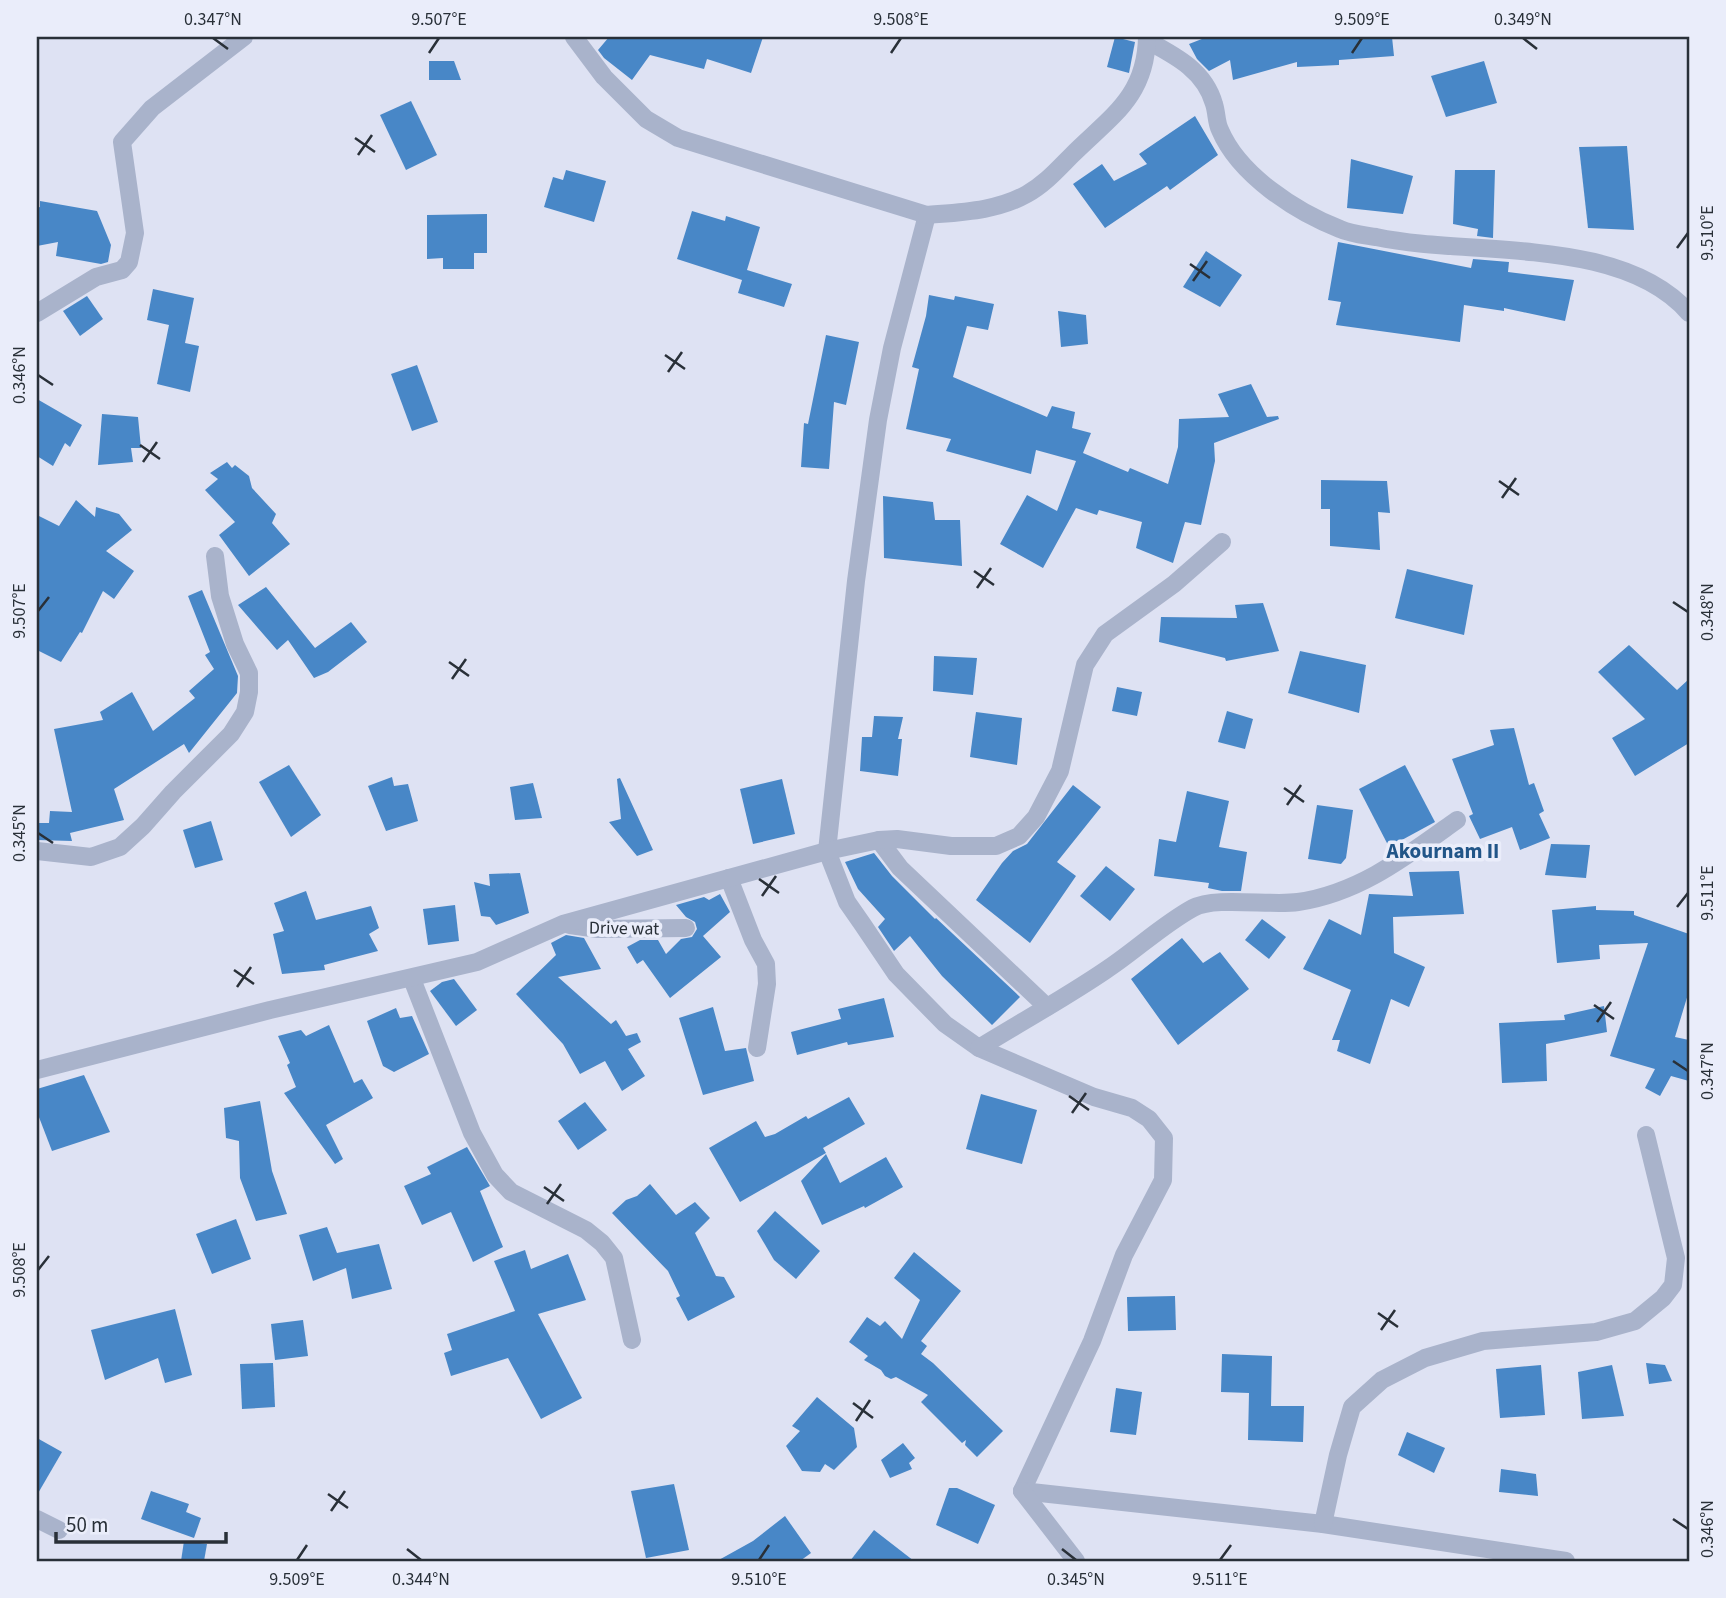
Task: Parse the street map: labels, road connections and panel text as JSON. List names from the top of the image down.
{
  "streets": {
    "street": ["Drive wat"]
  },
  "districts": ["Akournam II"],
  "scale_bar": "50 m",
  "coordinates": [
    "0.347°N",
    "9.507°E",
    "9.508°E",
    "9.509°E",
    "0.349°N",
    "9.510°E",
    "0.346°N",
    "0.348°N",
    "0.345°N",
    "9.511°E",
    "0.344°N"
  ]
}
